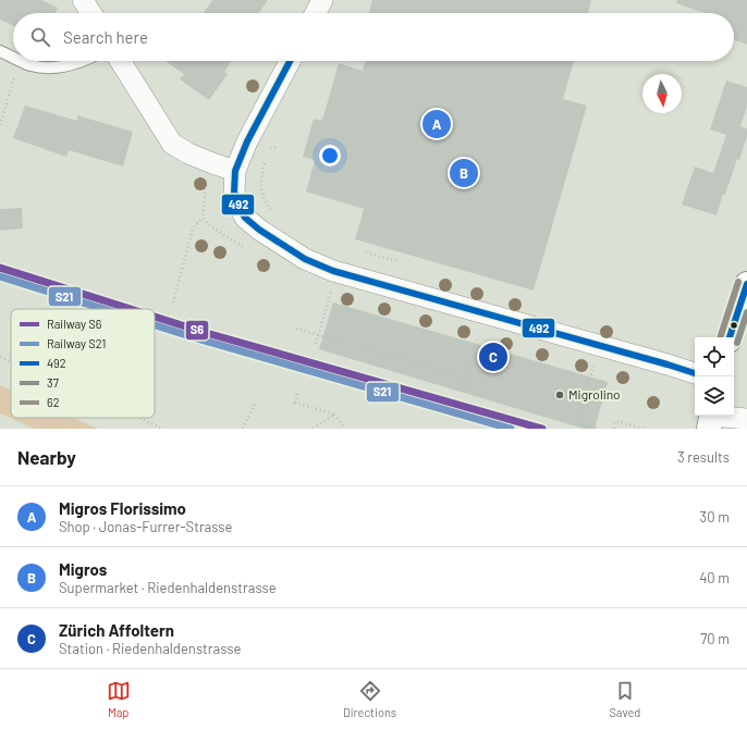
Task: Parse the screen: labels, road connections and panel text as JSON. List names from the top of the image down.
{
  "places": ["Migrolino"],
  "lines": [
    "transit line 492",
    "rail line S6",
    "rail line S21",
    "transit line 62",
    "transit line 37"
  ],
  "legend": [
    "Railway S6",
    "Railway S21",
    "492",
    "37",
    "62"
  ],
  "north": "bottom",
  "page": {
    "search": "Search here",
    "pins": ["A", "B", "C"],
    "heading": ["Nearby", "3 results"],
    "list": [
      {
        "mark": "A",
        "name": "Migros Florissimo",
        "note": "Shop · Jonas-Furrer-Strasse",
        "value": "30 m"
      },
      {
        "mark": "B",
        "name": "Migros",
        "note": "Supermarket · Riedenhaldenstrasse",
        "value": "40 m"
      },
      {
        "mark": "C",
        "name": "Zürich Affoltern",
        "note": "Station · Riedenhaldenstrasse",
        "value": "70 m"
      }
    ],
    "nav": ["Map", "Directions", "Saved"]
  }
}
